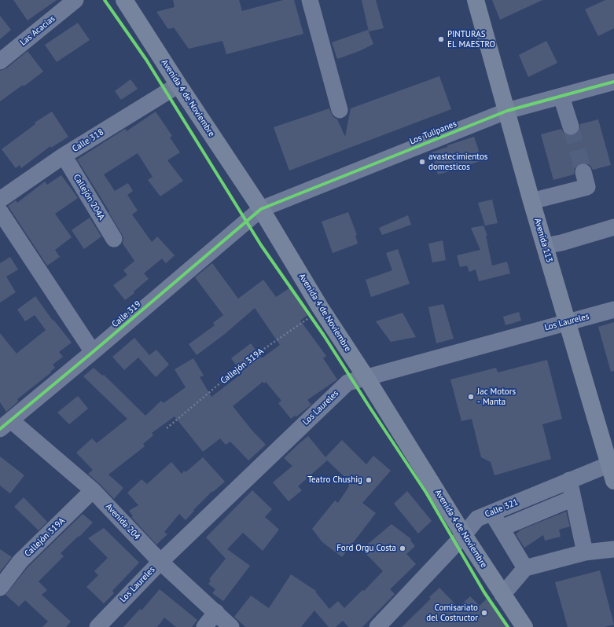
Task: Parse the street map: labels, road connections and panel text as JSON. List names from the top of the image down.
{
  "streets": {
    "main road": ["Avenida 4 de Noviembre", "Avenida 113"],
    "street": [
      "Las Acacias",
      "Los Tulipanes",
      "Calle 318",
      "Callejón 204A",
      "Calle 319",
      "Los Laureles",
      "Callejón 319A",
      "Calle 321",
      "Avenida 204"
    ]
  },
  "crossings": [
    ["Avenida 4 de Noviembre", "Los Tulipanes"],
    ["Avenida 4 de Noviembre", "Calle 318"],
    ["Avenida 4 de Noviembre", "Calle 319"],
    ["Avenida 4 de Noviembre", "Los Laureles"],
    ["Avenida 4 de Noviembre", "Callejón 319A"],
    ["Avenida 4 de Noviembre", "Calle 321"],
    ["Los Tulipanes", "Avenida 113"],
    ["Los Tulipanes", "Calle 319"],
    ["Calle 318", "Callejón 204A"],
    ["Avenida 113", "Los Laureles"],
    ["Avenida 113", "Calle 321"],
    ["Calle 319", "Avenida 204"],
    ["Los Laureles", "Avenida 204"],
    ["Callejón 319A", "Avenida 204"]
  ],
  "places": [
    "PINTURAS EL MAESTRO",
    "avastecimientos domesticos",
    "Jac Motors - Manta",
    "Teatro Chushig",
    "Ford Orgu Costa",
    "Comisariato del Costructor"
  ]
}
